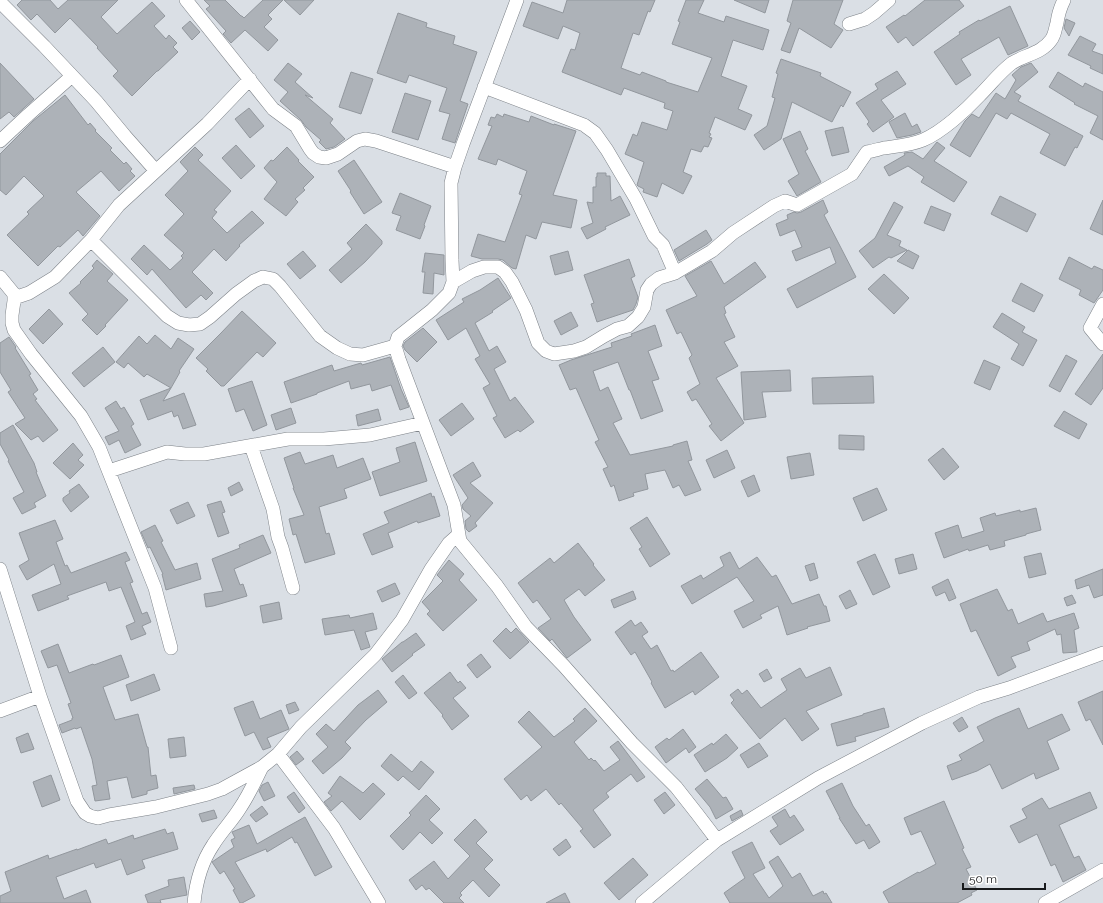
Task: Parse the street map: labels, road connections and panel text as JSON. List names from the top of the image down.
{
  "scale_bar": "50 m"
}
